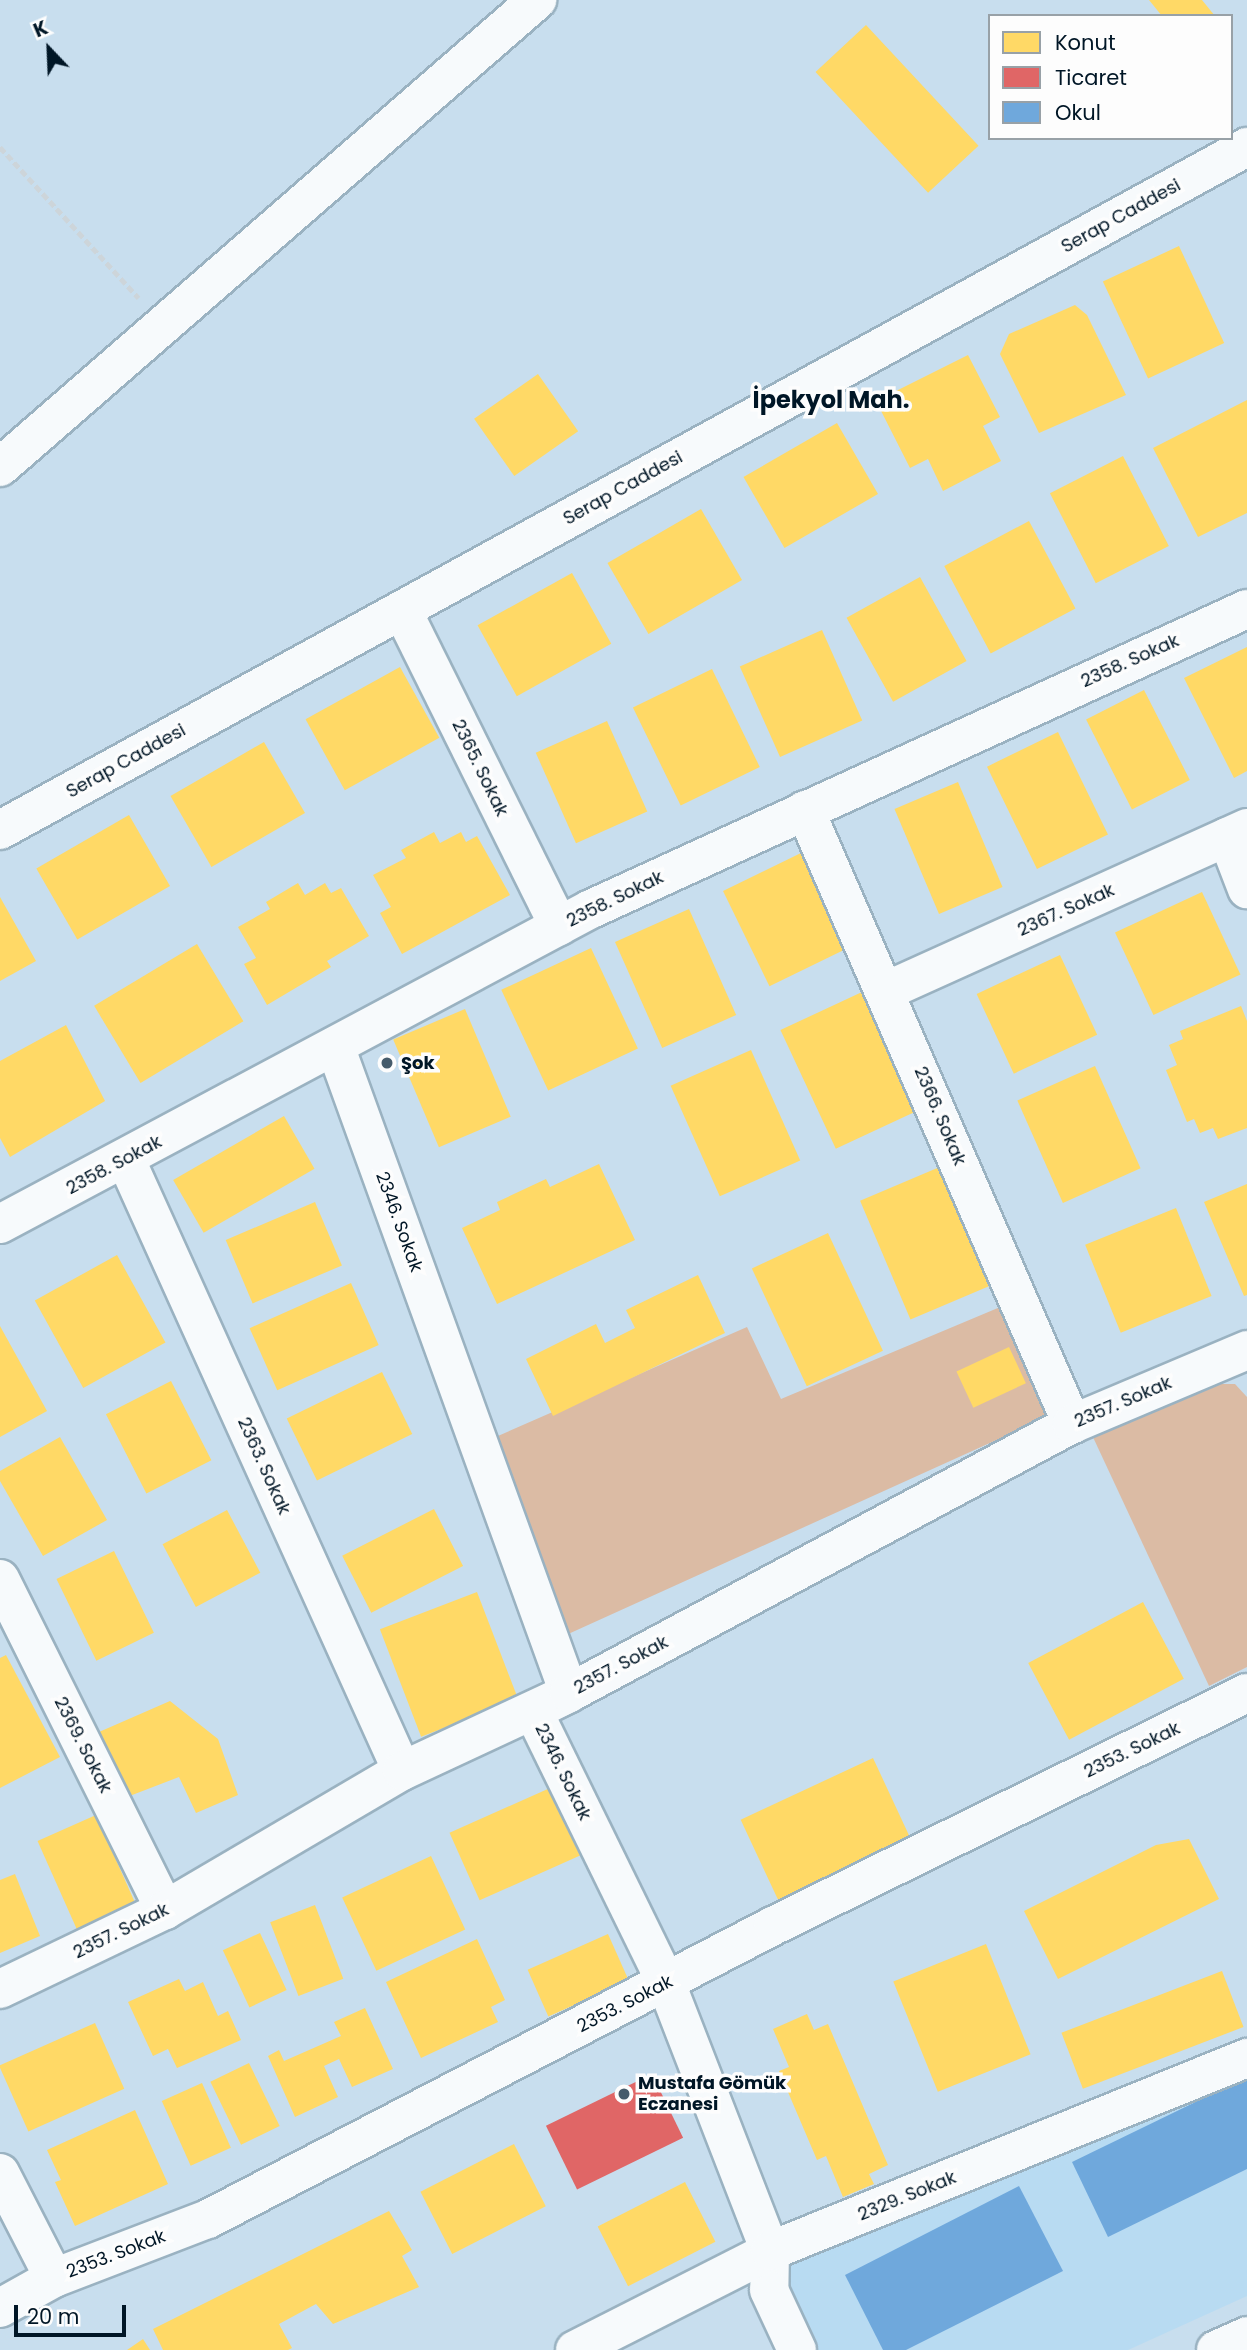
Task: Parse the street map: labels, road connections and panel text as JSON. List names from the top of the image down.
{
  "streets": {
    "street": [
      "Serap Caddesi",
      "2358. Sokak",
      "2365. Sokak",
      "2367. Sokak",
      "2366. Sokak",
      "2346. Sokak",
      "2357. Sokak",
      "2363. Sokak",
      "2369. Sokak",
      "2353. Sokak",
      "2329. Sokak"
    ]
  },
  "crossings": [
    ["Serap Caddesi", "2365. Sokak"],
    ["2358. Sokak", "2365. Sokak"],
    ["2358. Sokak", "2366. Sokak"],
    ["2358. Sokak", "2346. Sokak"],
    ["2358. Sokak", "2363. Sokak"],
    ["2367. Sokak", "2366. Sokak"],
    ["2366. Sokak", "2357. Sokak"],
    ["2346. Sokak", "2357. Sokak"],
    ["2346. Sokak", "2353. Sokak"],
    ["2346. Sokak", "2329. Sokak"],
    ["2357. Sokak", "2363. Sokak"],
    ["2357. Sokak", "2369. Sokak"]
  ],
  "districts": ["İpekyol Mah."],
  "places": ["Şok", "Mustafa Gömük Eczanesi"],
  "legend": ["Konut", "Ticaret", "Okul"],
  "scale_bar": "20 m",
  "north": "top left"
}
